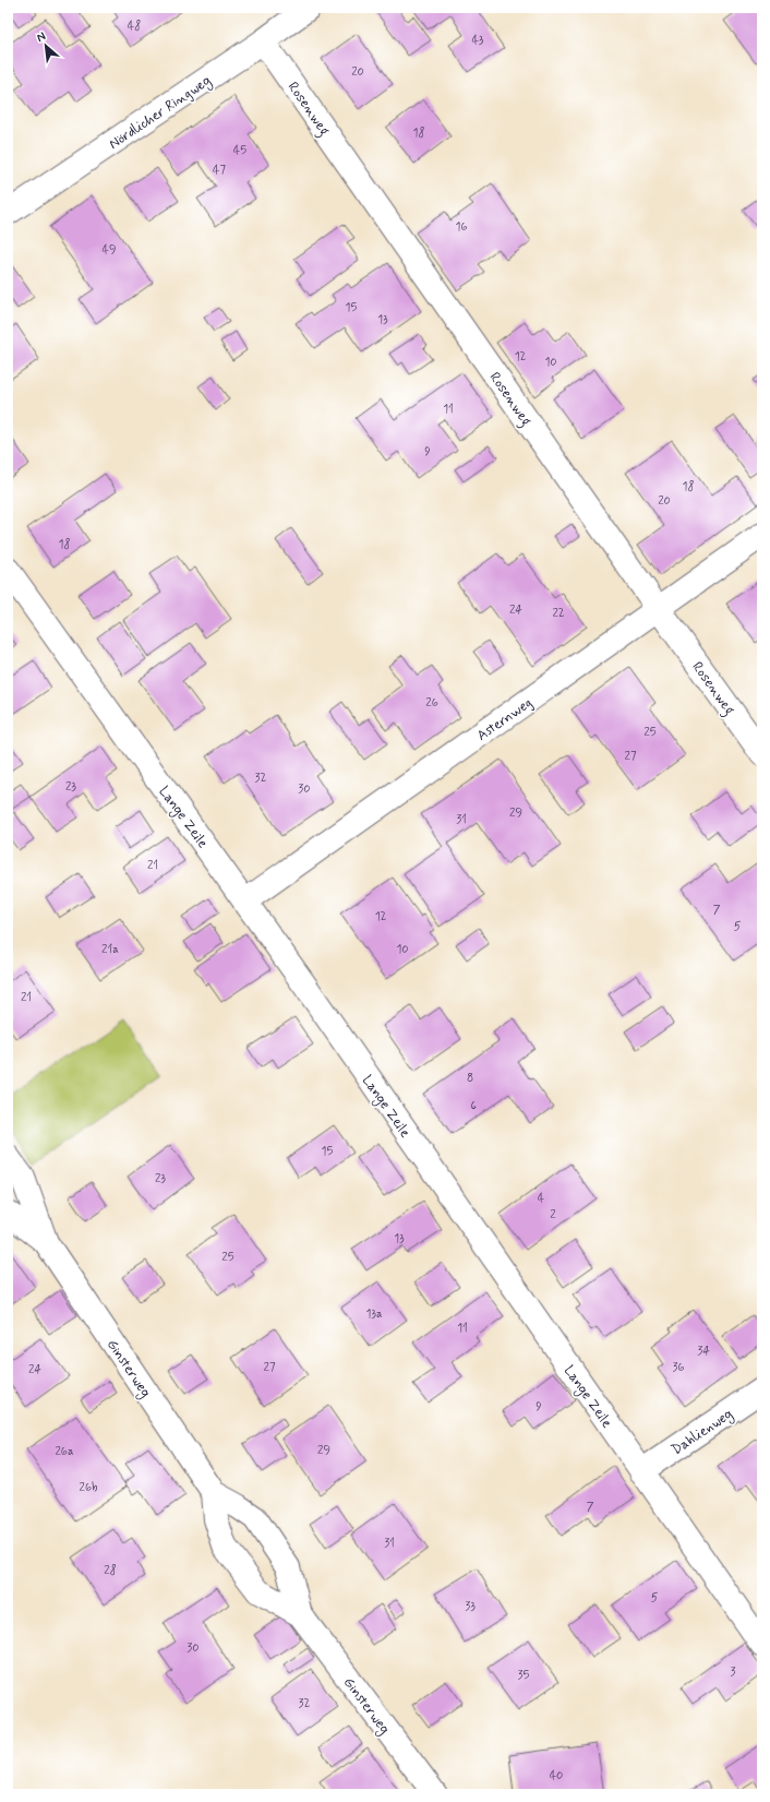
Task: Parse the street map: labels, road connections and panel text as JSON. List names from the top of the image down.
{
  "streets": {
    "street": [
      "Rosenweg",
      "Nördlicher Ringweg",
      "Asternweg",
      "Lange Zeile",
      "Ginsterweg",
      "Dahlienweg"
    ]
  },
  "crossings": [
    ["Rosenweg", "Nördlicher Ringweg"],
    ["Rosenweg", "Asternweg"],
    ["Asternweg", "Lange Zeile"],
    ["Lange Zeile", "Dahlienweg"]
  ],
  "house_numbers": [
    "48",
    "43",
    "20",
    "18",
    "45",
    "47",
    "16",
    "49",
    "15",
    "13",
    "12",
    "10",
    "11",
    "9",
    "18",
    "20",
    "18",
    "24",
    "22",
    "26",
    "25",
    "27",
    "32",
    "23",
    "30",
    "29",
    "31",
    "21",
    "7",
    "12",
    "5",
    "21a",
    "10",
    "21",
    "8",
    "6",
    "15",
    "23",
    "4",
    "2",
    "13",
    "25",
    "13a",
    "11",
    "34",
    "27",
    "36",
    "24",
    "9",
    "29",
    "26a",
    "26b",
    "7",
    "31",
    "28",
    "5",
    "33",
    "30",
    "3",
    "35",
    "32",
    "40"
  ],
  "north": "top left"
}
